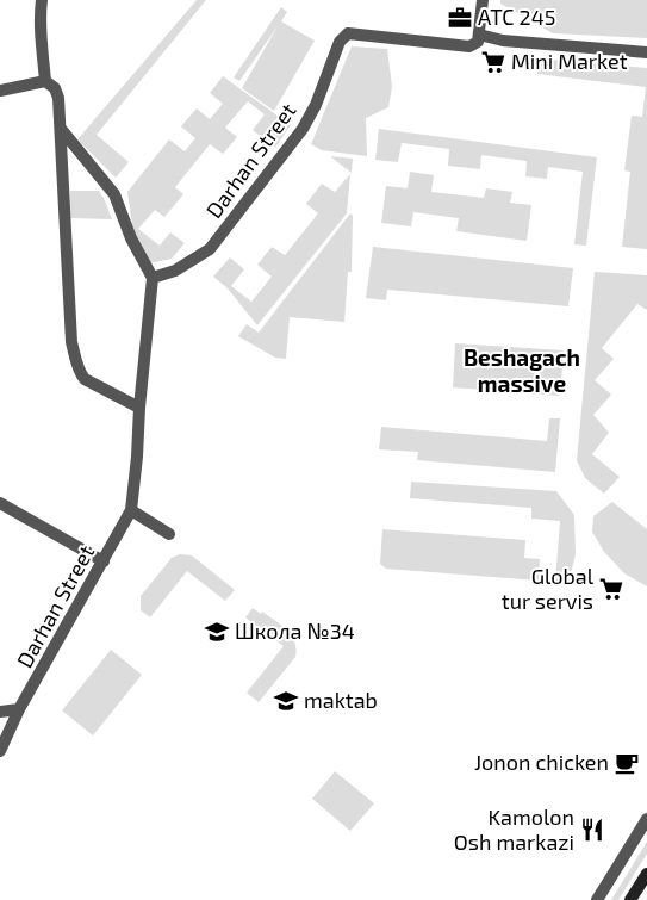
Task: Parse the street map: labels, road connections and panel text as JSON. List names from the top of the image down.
{
  "streets": {
    "street": ["Darhan Street"]
  },
  "districts": ["Beshagach massive"],
  "places": {
    "office": ["АТС 245"],
    "supermarket": ["Mini Market", "Global tur servis"],
    "school or university": ["Школа №34", "maktab"],
    "cafe": ["Jonon chicken"],
    "restaurant": ["Kamolon Osh markazi"]
  }
}
